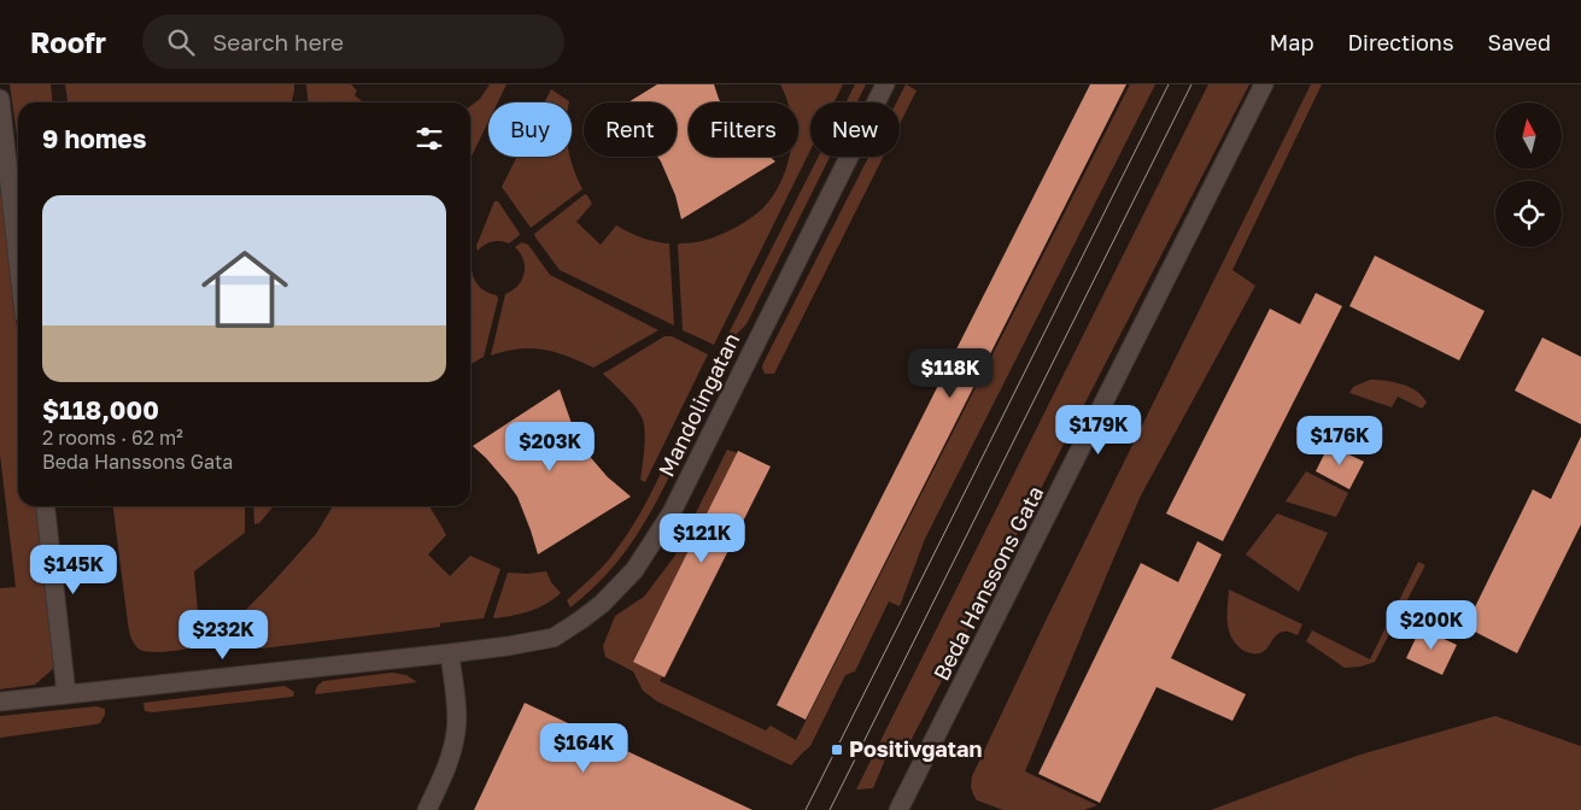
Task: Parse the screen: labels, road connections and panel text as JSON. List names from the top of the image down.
{
  "streets": {
    "street": ["Mandolingatan", "Beda Hanssons Gata"]
  },
  "places": {
    "transit": ["Positivgatan"]
  },
  "north": "top",
  "page": {
    "header": "Roofr",
    "search": "Search here",
    "nav": ["Map", "Directions", "Saved"],
    "chip": [
      "Buy",
      "Rent",
      "Filters",
      "New"
    ],
    "heading": "9 homes",
    "list": [
      {
        "name": "$118,000",
        "note": "2 rooms · 62 m² · Beda Hanssons Gata"
      }
    ],
    "price": [
      "$118K",
      "$179K",
      "$176K",
      "$203K",
      "$121K",
      "$145K",
      "$200K",
      "$232K",
      "$164K"
    ]
  }
}
